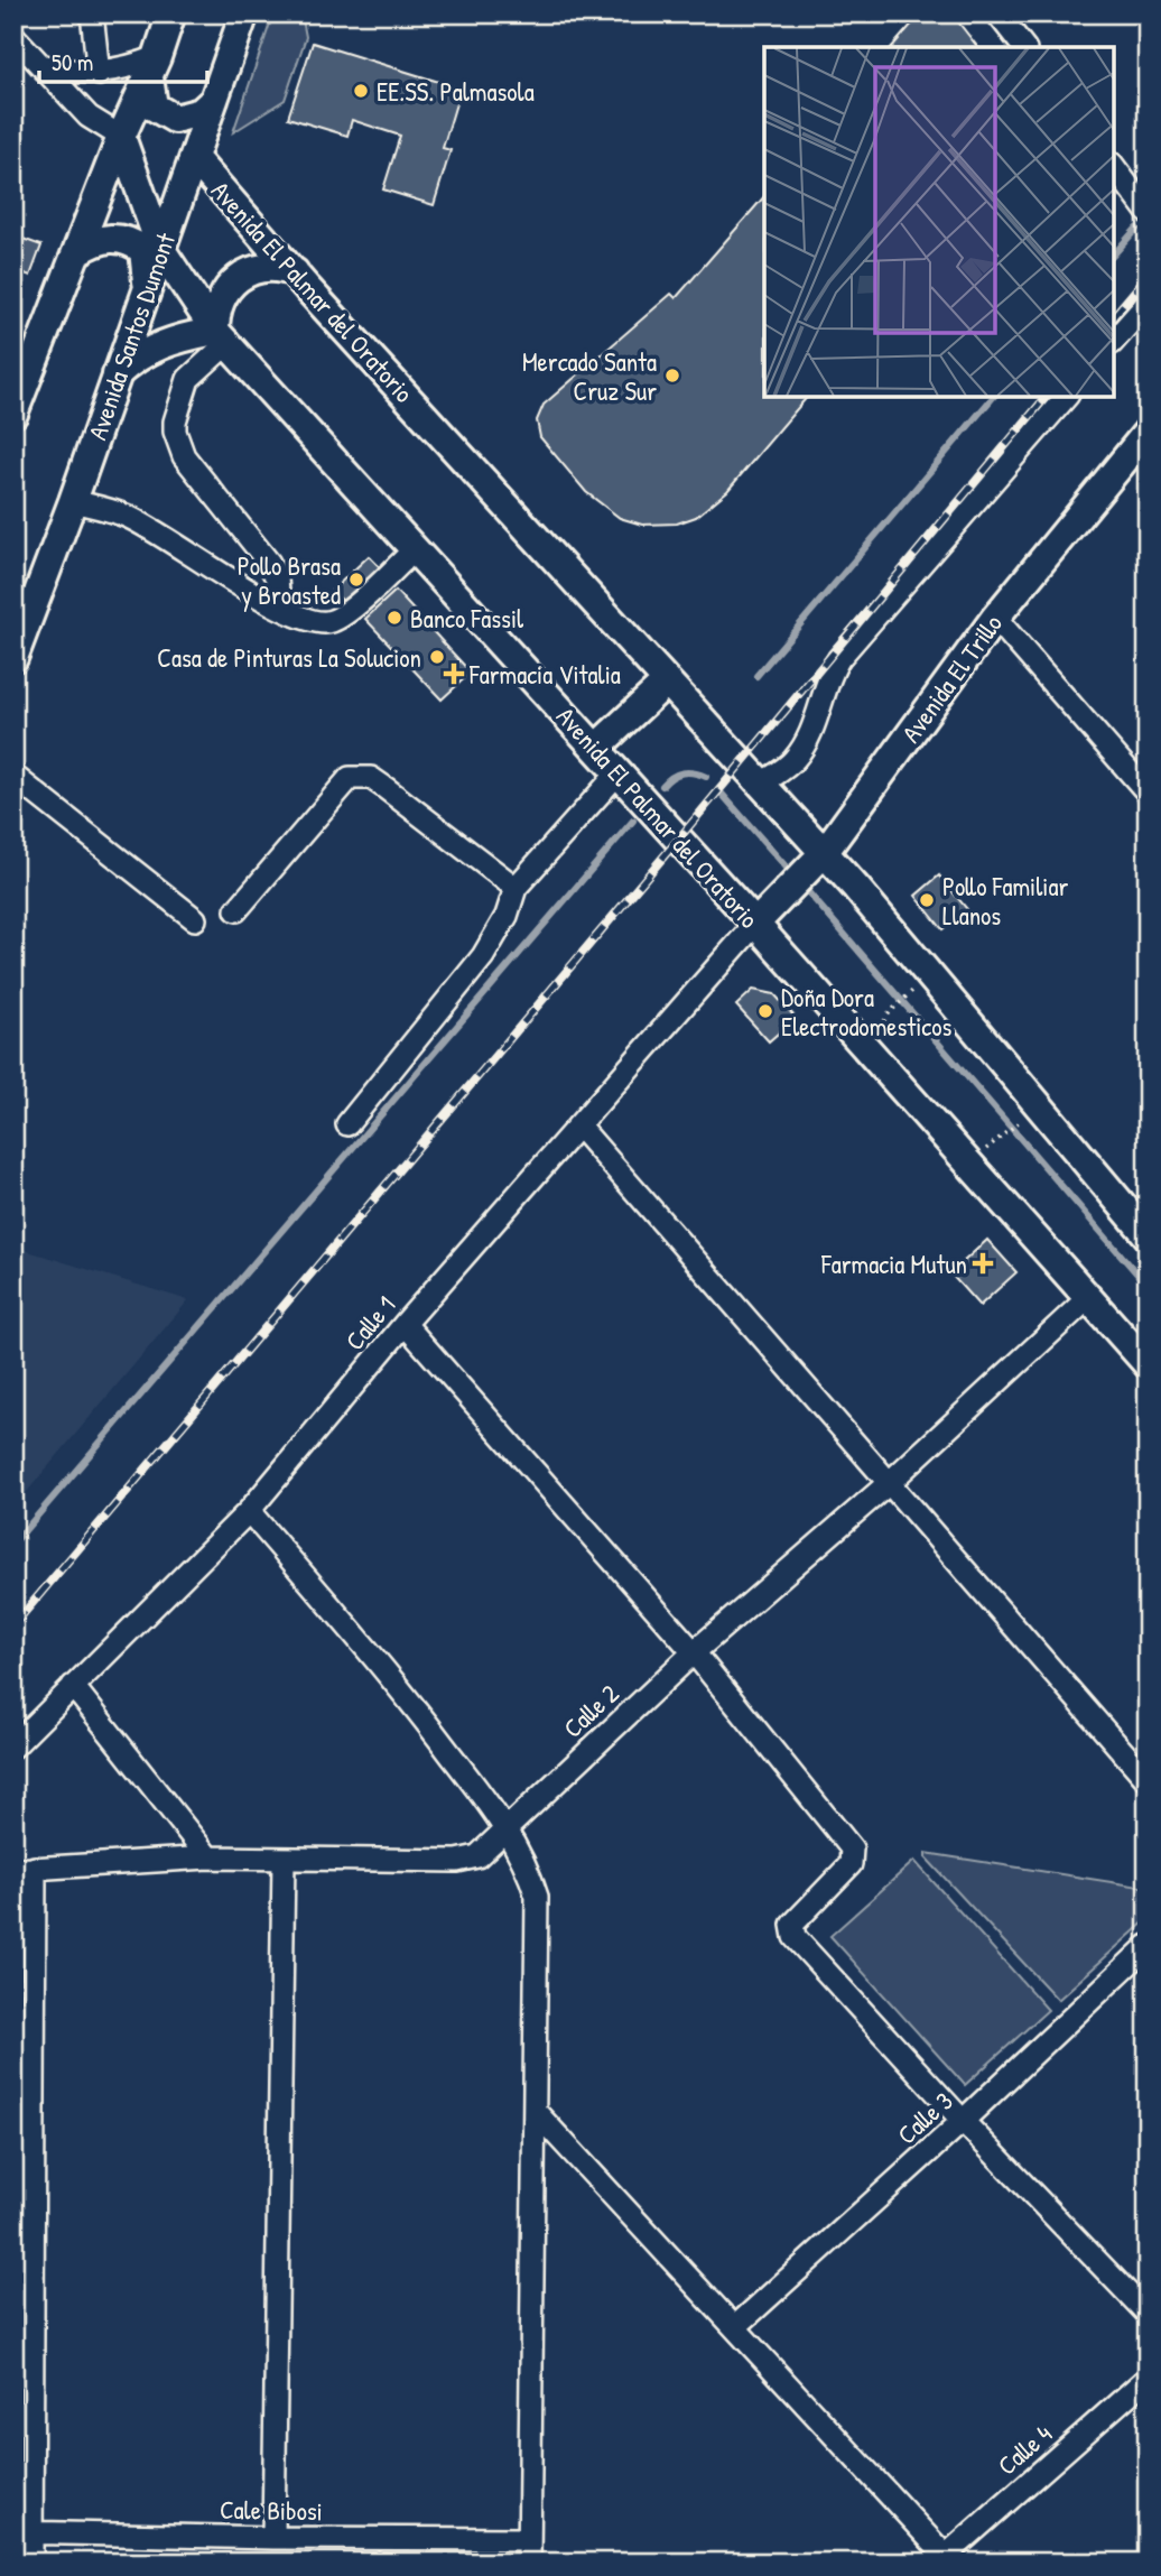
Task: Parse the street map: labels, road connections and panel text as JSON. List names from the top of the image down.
{
  "streets": {
    "main road": ["Avenida El Palmar del Oratorio", "Avenida Santos Dumont", "Avenida El Trillo"],
    "street": [
      "Calle 1",
      "Calle 2",
      "Calle 3",
      "Calle 4",
      "Cale Bibosi"
    ]
  },
  "crossings": [
    ["Avenida El Palmar del Oratorio", "Avenida Santos Dumont"],
    ["Avenida El Palmar del Oratorio", "Avenida El Trillo"],
    ["Avenida El Palmar del Oratorio", "Calle 1"],
    ["Avenida El Palmar del Oratorio", "Calle 2"],
    ["Avenida El Trillo", "Calle 1"]
  ],
  "places": {
    "other": [
      "EE.SS. Palmasola",
      "Mercado Santa Cruz Sur",
      "Pollo Brasa y Broasted",
      "Banco Fassil",
      "Casa de Pinturas La Solucion",
      "Pollo Familiar Llanos",
      "Doña Dora Electrodomesticos"
    ],
    "health": ["Farmacia Vitalia", "Farmacia Mutun"]
  },
  "scale_bar": "50 m"
}
